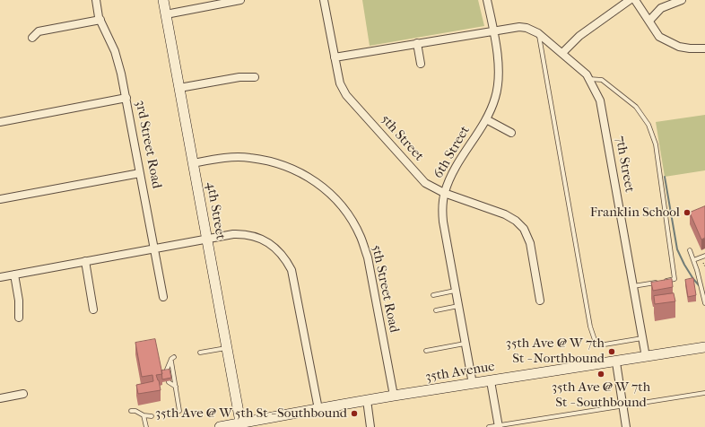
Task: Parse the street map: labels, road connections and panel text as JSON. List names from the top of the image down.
{
  "streets": {
    "main road": ["4th Street", "35th Avenue"],
    "street": [
      "5th Street",
      "3rd Street Road",
      "6th Street",
      "7th Street",
      "5th Street Road"
    ]
  },
  "crossings": [
    ["5th Street", "6th Street"],
    ["6th Street", "7th Street"],
    ["6th Street", "35th Avenue"],
    ["7th Street", "35th Avenue"],
    ["4th Street", "5th Street Road"],
    ["4th Street", "35th Avenue"],
    ["5th Street Road", "35th Avenue"]
  ],
  "places": [
    "Franklin School",
    "35th Ave @ W 7th St - Northbound",
    "35th Ave @ W 7th St - Southbound",
    "35th Ave @ W 5th St - Southbound"
  ]
}
